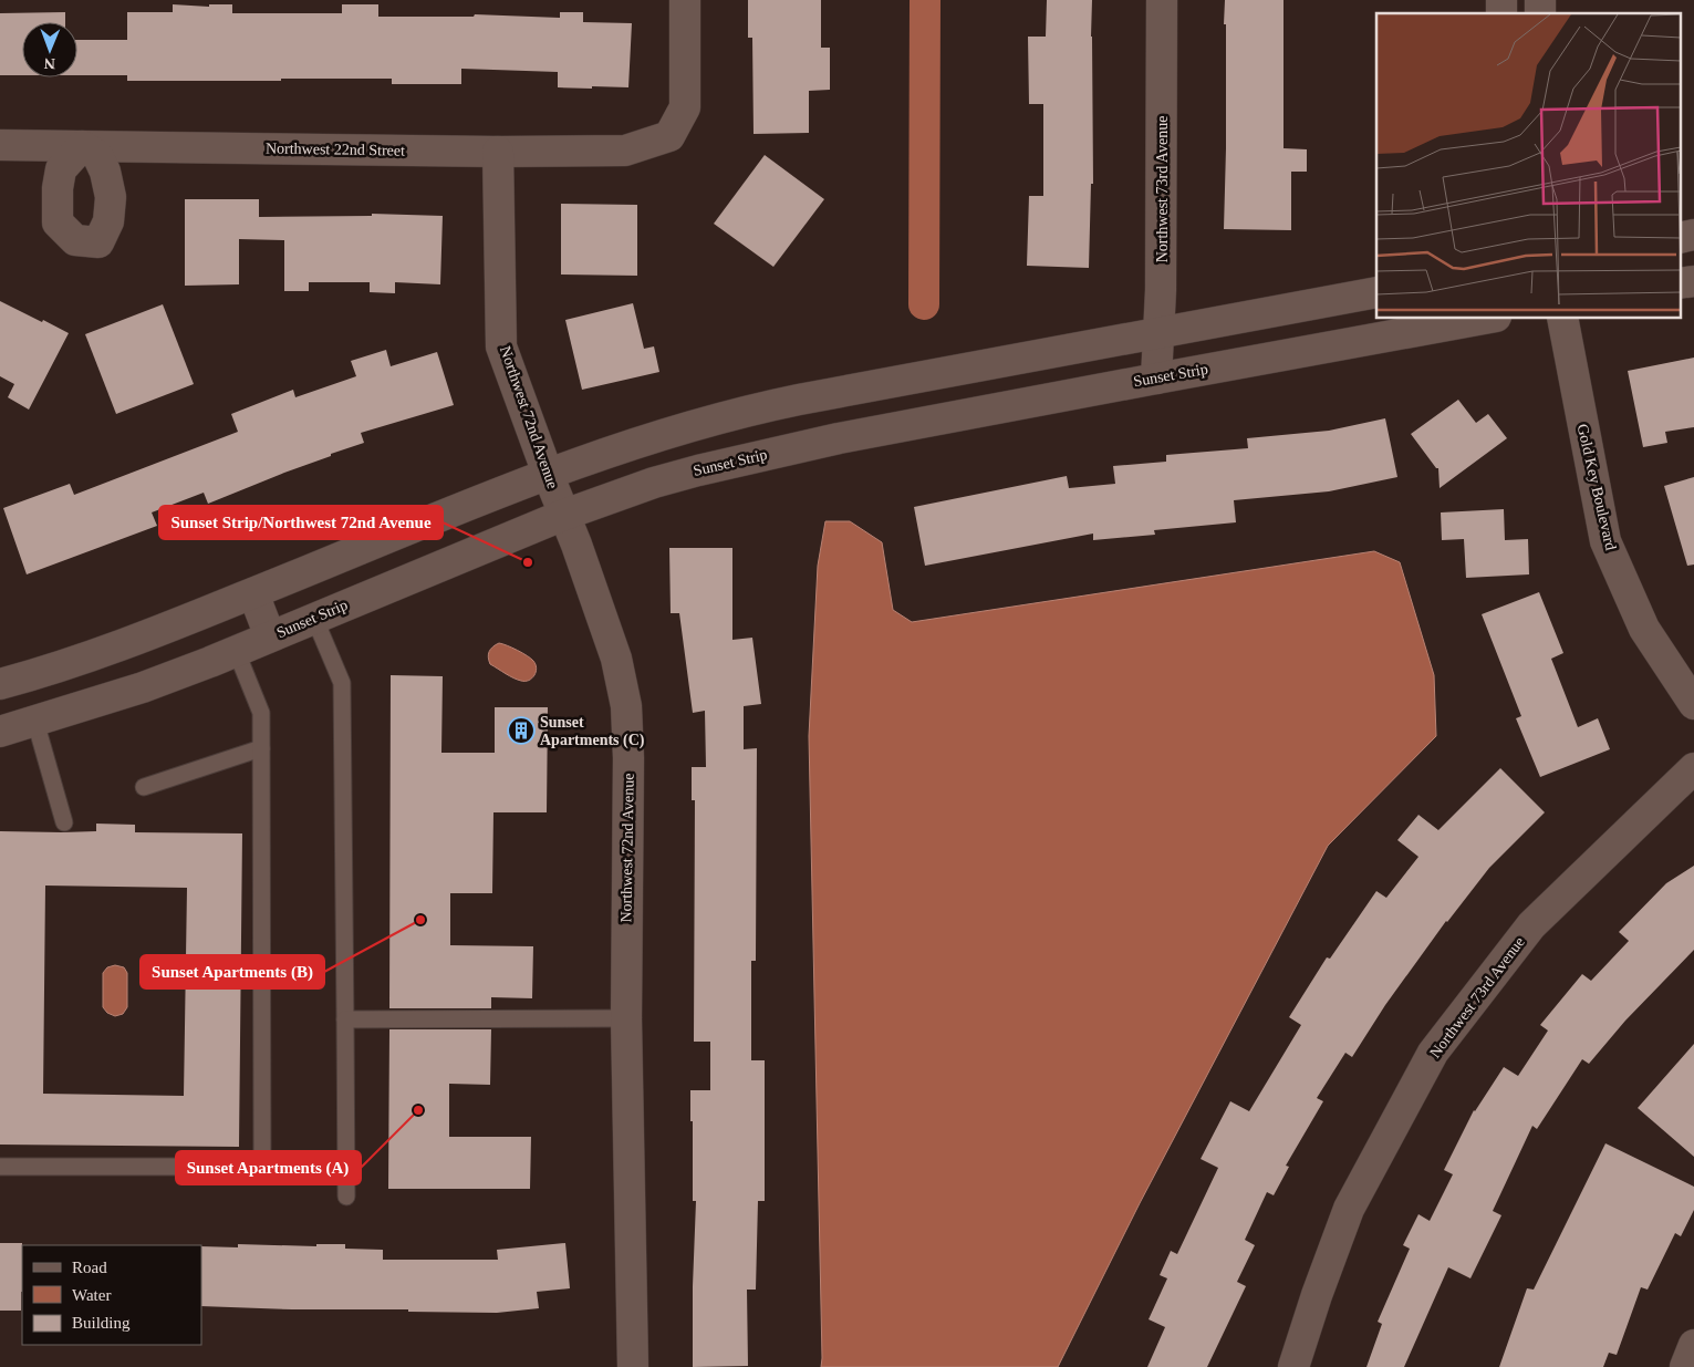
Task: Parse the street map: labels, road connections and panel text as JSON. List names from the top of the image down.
{
  "streets": {
    "street": [
      "Northwest 22nd Street",
      "Northwest 73rd Avenue",
      "Sunset Strip",
      "Northwest 72nd Avenue",
      "Gold Key Boulevard"
    ]
  },
  "crossings": [
    ["Northwest 22nd Street", "Northwest 72nd Avenue"],
    ["Northwest 73rd Avenue", "Sunset Strip"],
    ["Sunset Strip", "Northwest 72nd Avenue"]
  ],
  "places": {
    "other": ["Sunset Strip/Northwest 72nd Avenue", "Sunset Apartments (B)", "Sunset Apartments (A)"],
    "building": ["Sunset Apartments (C)"]
  },
  "legend": ["Road", "Water", "Building"],
  "north": "bottom"
}
